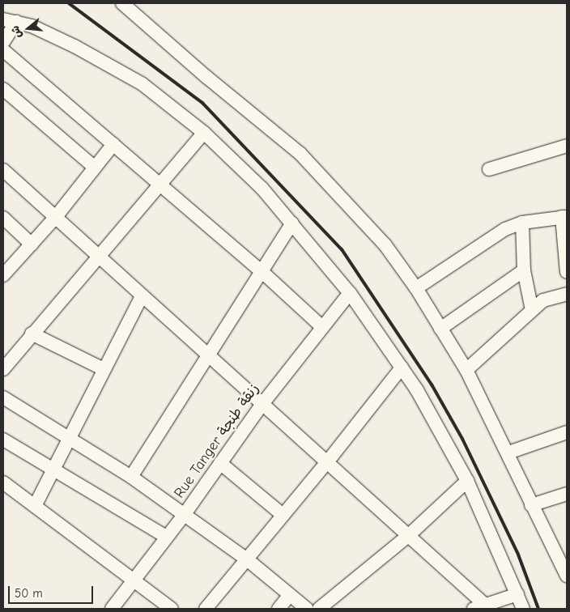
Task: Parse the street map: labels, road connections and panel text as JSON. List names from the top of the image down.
{
  "streets": {
    "street": ["Rue Tanger زنقة طنجة"]
  },
  "scale_bar": "50 m",
  "north": "left"
}
